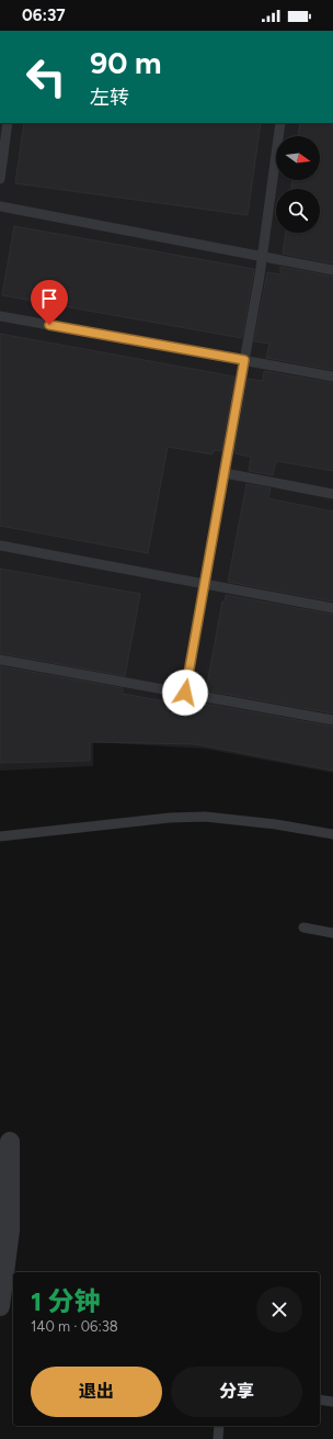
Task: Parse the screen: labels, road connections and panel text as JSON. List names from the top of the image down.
{
  "north": "right",
  "page": {
    "status": "06:37",
    "turn": ["90 m", "左转"],
    "heading": ["1 分钟", "140 m · 06:38"],
    "buttons": ["退出", "分享"]
  }
}
